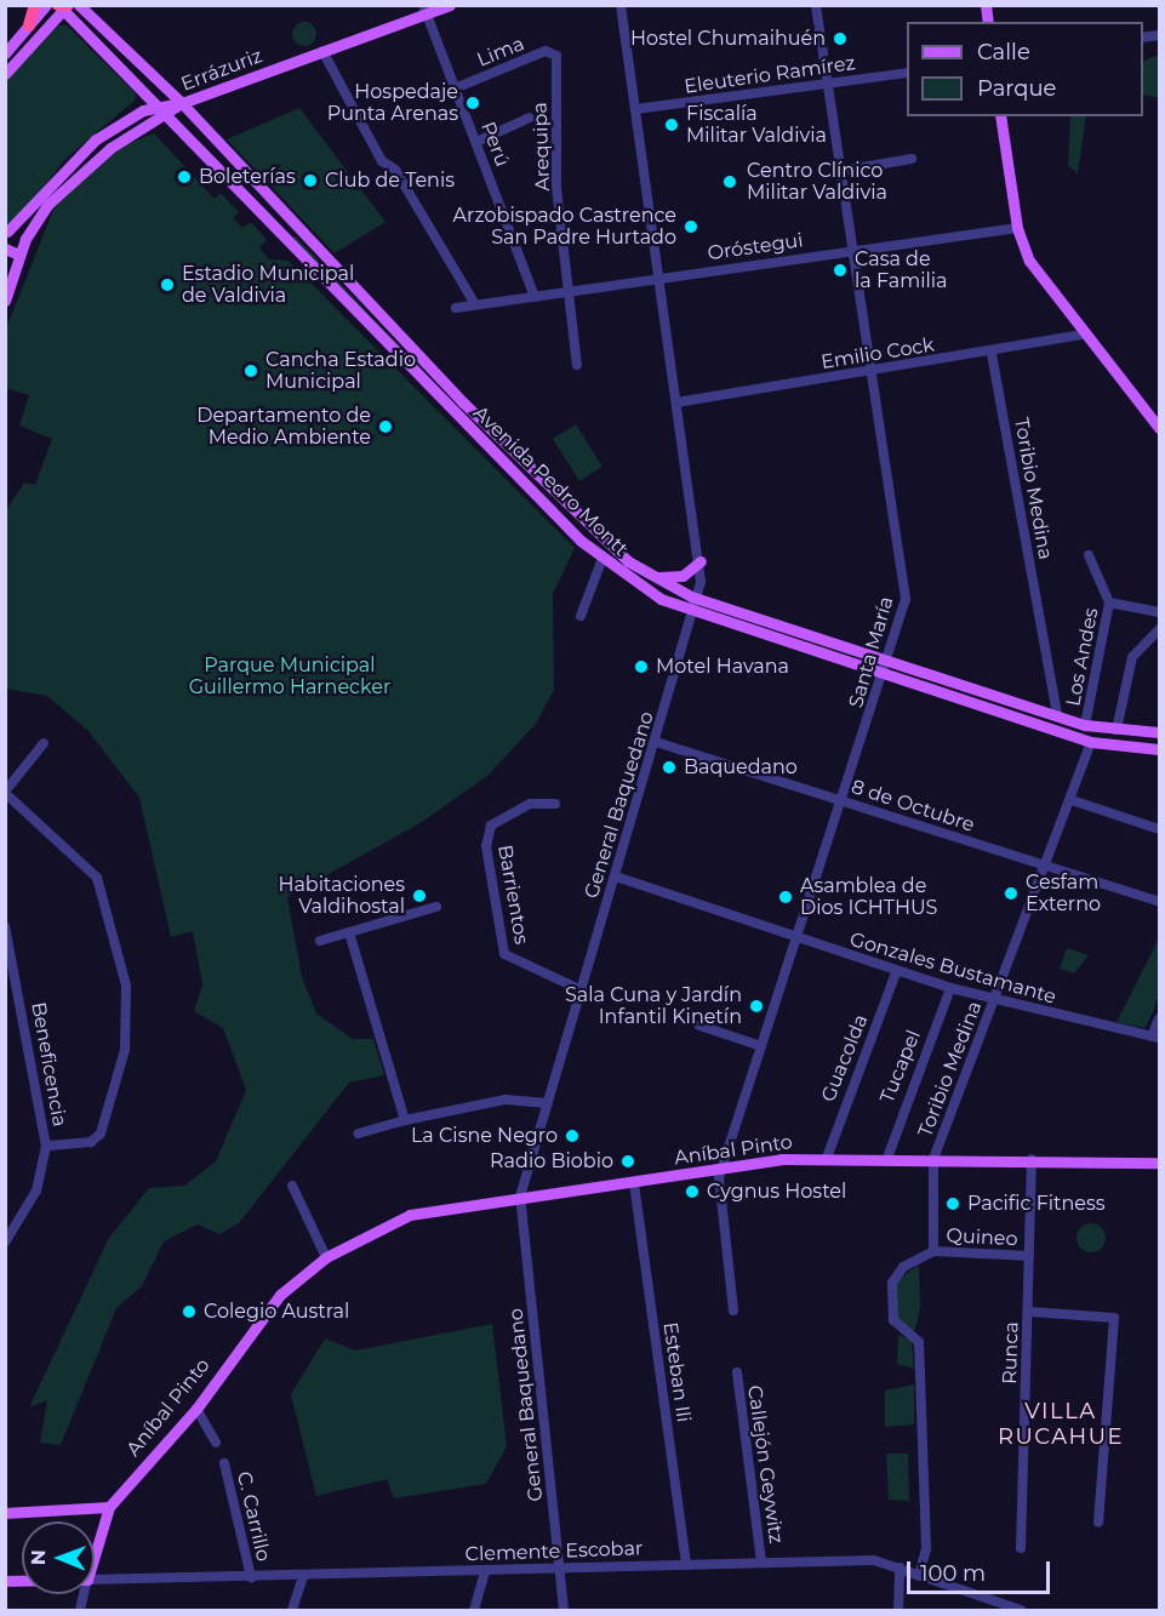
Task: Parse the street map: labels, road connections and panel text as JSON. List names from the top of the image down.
{
  "streets": {
    "main road": ["Errázuriz", "Avenida Pedro Montt", "Aníbal Pinto"],
    "street": [
      "Lima",
      "Eleuterio Ramírez",
      "Perú",
      "Arequipa",
      "Oróstegui",
      "Emilio Cock",
      "Toribio Medina",
      "Santa María",
      "Los Andes",
      "General Baquedano",
      "8 de Octubre",
      "Barrientos",
      "Gonzales Bustamante",
      "Guacolda",
      "Beneficencia",
      "Tucapel",
      "Quineo",
      "Runca",
      "Esteban Ili",
      "Callejón Geywitz",
      "C. Carrillo",
      "Clemente Escobar"
    ]
  },
  "crossings": [
    ["Lima", "Perú"],
    ["Lima", "Arequipa"],
    ["Errázuriz", "Perú"],
    ["Errázuriz", "Avenida Pedro Montt"],
    ["Eleuterio Ramírez", "Santa María"],
    ["Eleuterio Ramírez", "General Baquedano"],
    ["Perú", "Oróstegui"],
    ["Arequipa", "Oróstegui"],
    ["Oróstegui", "Santa María"],
    ["Oróstegui", "General Baquedano"],
    ["Emilio Cock", "Toribio Medina"],
    ["Emilio Cock", "Santa María"],
    ["Emilio Cock", "General Baquedano"],
    ["Avenida Pedro Montt", "Toribio Medina"],
    ["Avenida Pedro Montt", "Santa María"],
    ["Avenida Pedro Montt", "Los Andes"],
    ["Avenida Pedro Montt", "General Baquedano"],
    ["Toribio Medina", "8 de Octubre"],
    ["Toribio Medina", "Gonzales Bustamante"],
    ["Toribio Medina", "Aníbal Pinto"],
    ["Toribio Medina", "Quineo"],
    ["Santa María", "8 de Octubre"],
    ["Santa María", "Gonzales Bustamante"],
    ["Santa María", "Aníbal Pinto"],
    ["General Baquedano", "8 de Octubre"],
    ["General Baquedano", "Barrientos"],
    ["General Baquedano", "Gonzales Bustamante"],
    ["General Baquedano", "Aníbal Pinto"],
    ["General Baquedano", "Clemente Escobar"],
    ["Gonzales Bustamante", "Guacolda"],
    ["Gonzales Bustamante", "Tucapel"],
    ["Guacolda", "Aníbal Pinto"],
    ["Tucapel", "Aníbal Pinto"],
    ["Aníbal Pinto", "Runca"],
    ["Aníbal Pinto", "Esteban Ili"],
    ["Quineo", "Runca"],
    ["Esteban Ili", "Clemente Escobar"],
    ["Callejón Geywitz", "Clemente Escobar"],
    ["C. Carrillo", "Clemente Escobar"]
  ],
  "districts": ["VILLA RUCAHUE"],
  "parks": ["Parque Municipal Guillermo Harnecker"],
  "places": [
    "Hostel Chumaihuén",
    "Hospedaje Punta Arenas",
    "Fiscalía Militar Valdivia",
    "Boleterías",
    "Club de Tenis",
    "Centro Clínico Militar Valdivia",
    "Arzobispado Castrence San Padre Hurtado",
    "Casa de la Familia",
    "Estadio Municipal de Valdivia",
    "Cancha Estadio Municipal",
    "Departamento de Medio Ambiente",
    "Motel Havana",
    "Baquedano",
    "Cesfam Externo",
    "Habitaciones Valdihostal",
    "Asamblea de Dios ICHTHUS",
    "Sala Cuna y Jardín Infantil Kinetín",
    "La Cisne Negro",
    "Radio Biobio",
    "Cygnus Hostel",
    "Pacific Fitness",
    "Colegio Austral"
  ],
  "legend": ["Calle", "Parque"],
  "scale_bar": "100 m",
  "north": "left"
}
